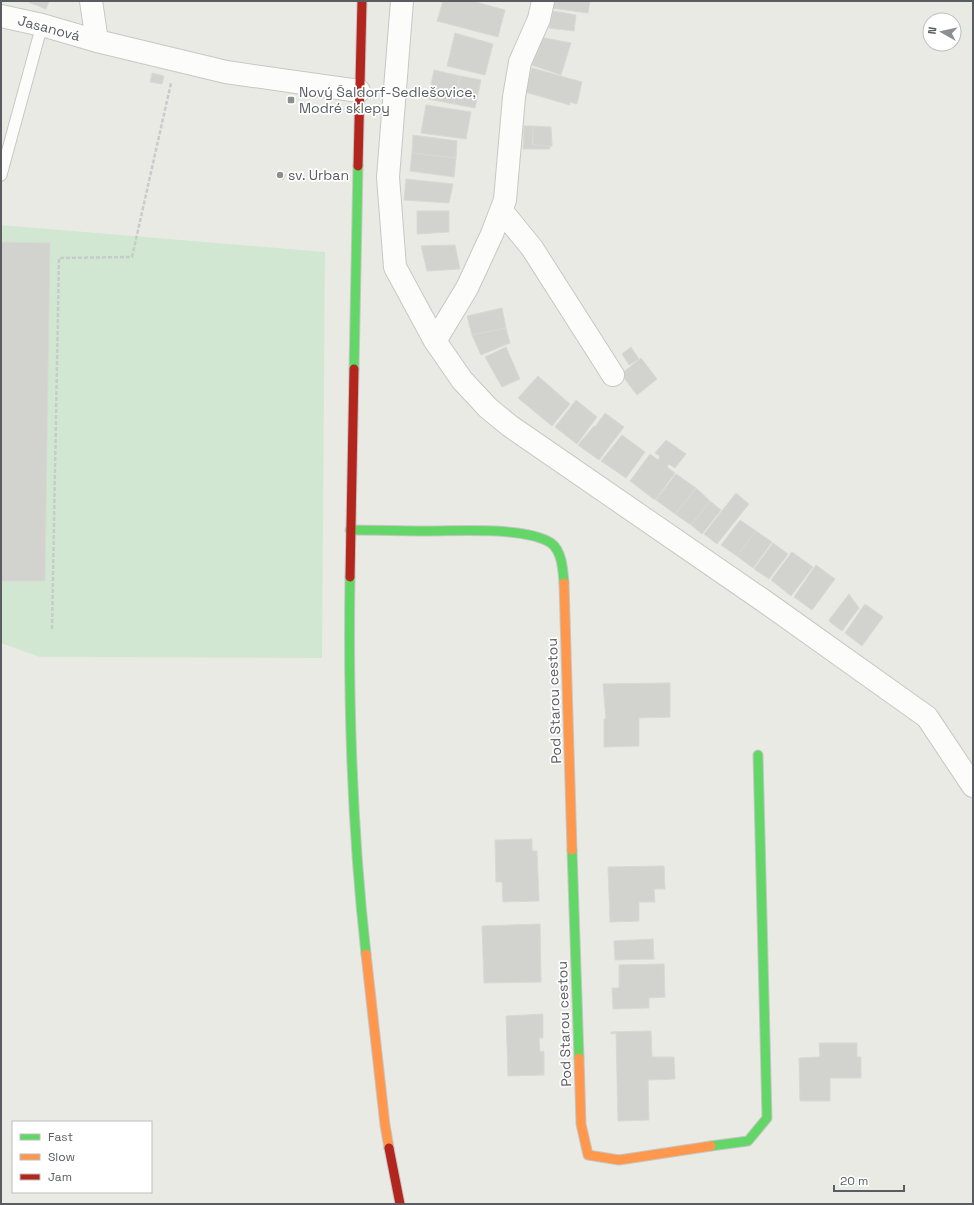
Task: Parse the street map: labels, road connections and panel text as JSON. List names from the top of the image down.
{
  "streets": {
    "street": ["Jasanová", "Pod Starou cestou"]
  },
  "places": {
    "transit": ["Nový Šaldorf-Sedlešovice, Modré sklepy"],
    "other": ["sv. Urban"]
  },
  "legend": ["Fast", "Slow", "Jam"],
  "scale_bar": "20 m",
  "north": "left"
}
